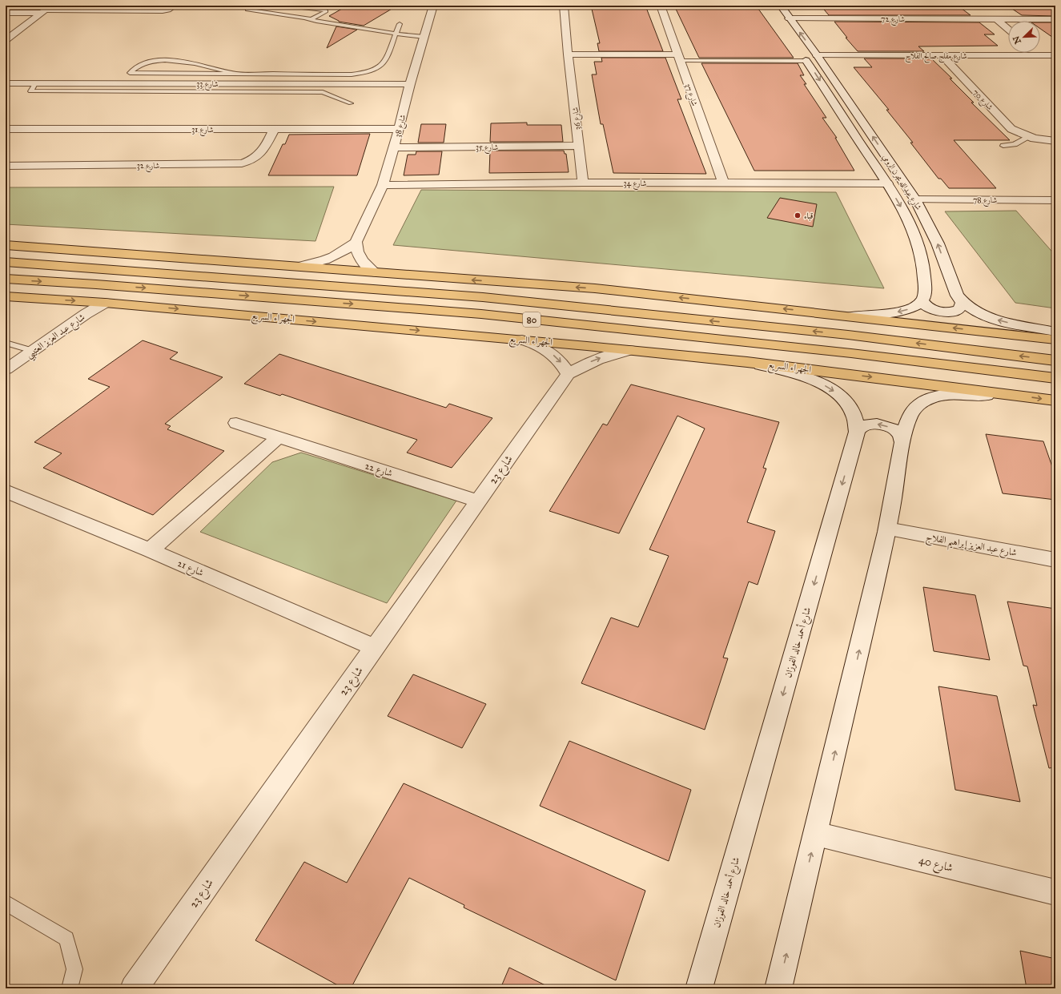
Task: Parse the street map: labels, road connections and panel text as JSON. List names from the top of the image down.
{
  "streets": {
    "main road": ["الجهراء السريع", "80"],
    "street": [
      "شارع 72",
      "شارع مفلح صالح الفلاح",
      "شارع 33",
      "شارع 37",
      "شارع 70",
      "شارع 36",
      "شارع 38",
      "شارع 31",
      "شارع 35",
      "شارع 32",
      "شارع عبدالله مجرن الرومي",
      "شارع 34",
      "شارع 78",
      "شارع عبد العزيز العتيبي",
      "شارع 22",
      "شارع 23",
      "شارع عبد العزيز إبراهيم الفلاج",
      "شارع 21",
      "شارع أحمد خالد الفوزان",
      "شارع 40"
    ]
  },
  "crossings": [
    ["شارع 72", "شارع عبدالله مجرن الرومي"],
    ["شارع مفلح صالح الفلاح", "شارع 70"],
    ["شارع مفلح صالح الفلاح", "شارع عبدالله مجرن الرومي"],
    ["شارع 33", "شارع 38"],
    ["شارع 37", "شارع 34"],
    ["شارع 36", "شارع 35"],
    ["شارع 36", "شارع 34"],
    ["شارع 38", "شارع 31"],
    ["شارع 38", "شارع 35"],
    ["شارع 38", "شارع 34"],
    ["شارع 31", "شارع 32"],
    ["شارع عبدالله مجرن الرومي", "شارع 34"],
    ["شارع عبدالله مجرن الرومي", "شارع 78"],
    ["الجهراء السريع", "شارع عبد العزيز العتيبي"],
    ["الجهراء السريع", "شارع 23"],
    ["الجهراء السريع", "شارع أحمد خالد الفوزان"],
    ["شارع 22", "شارع 23"],
    ["شارع 23", "شارع 21"]
  ],
  "places": ["قباء"],
  "north": "bottom left"
}
